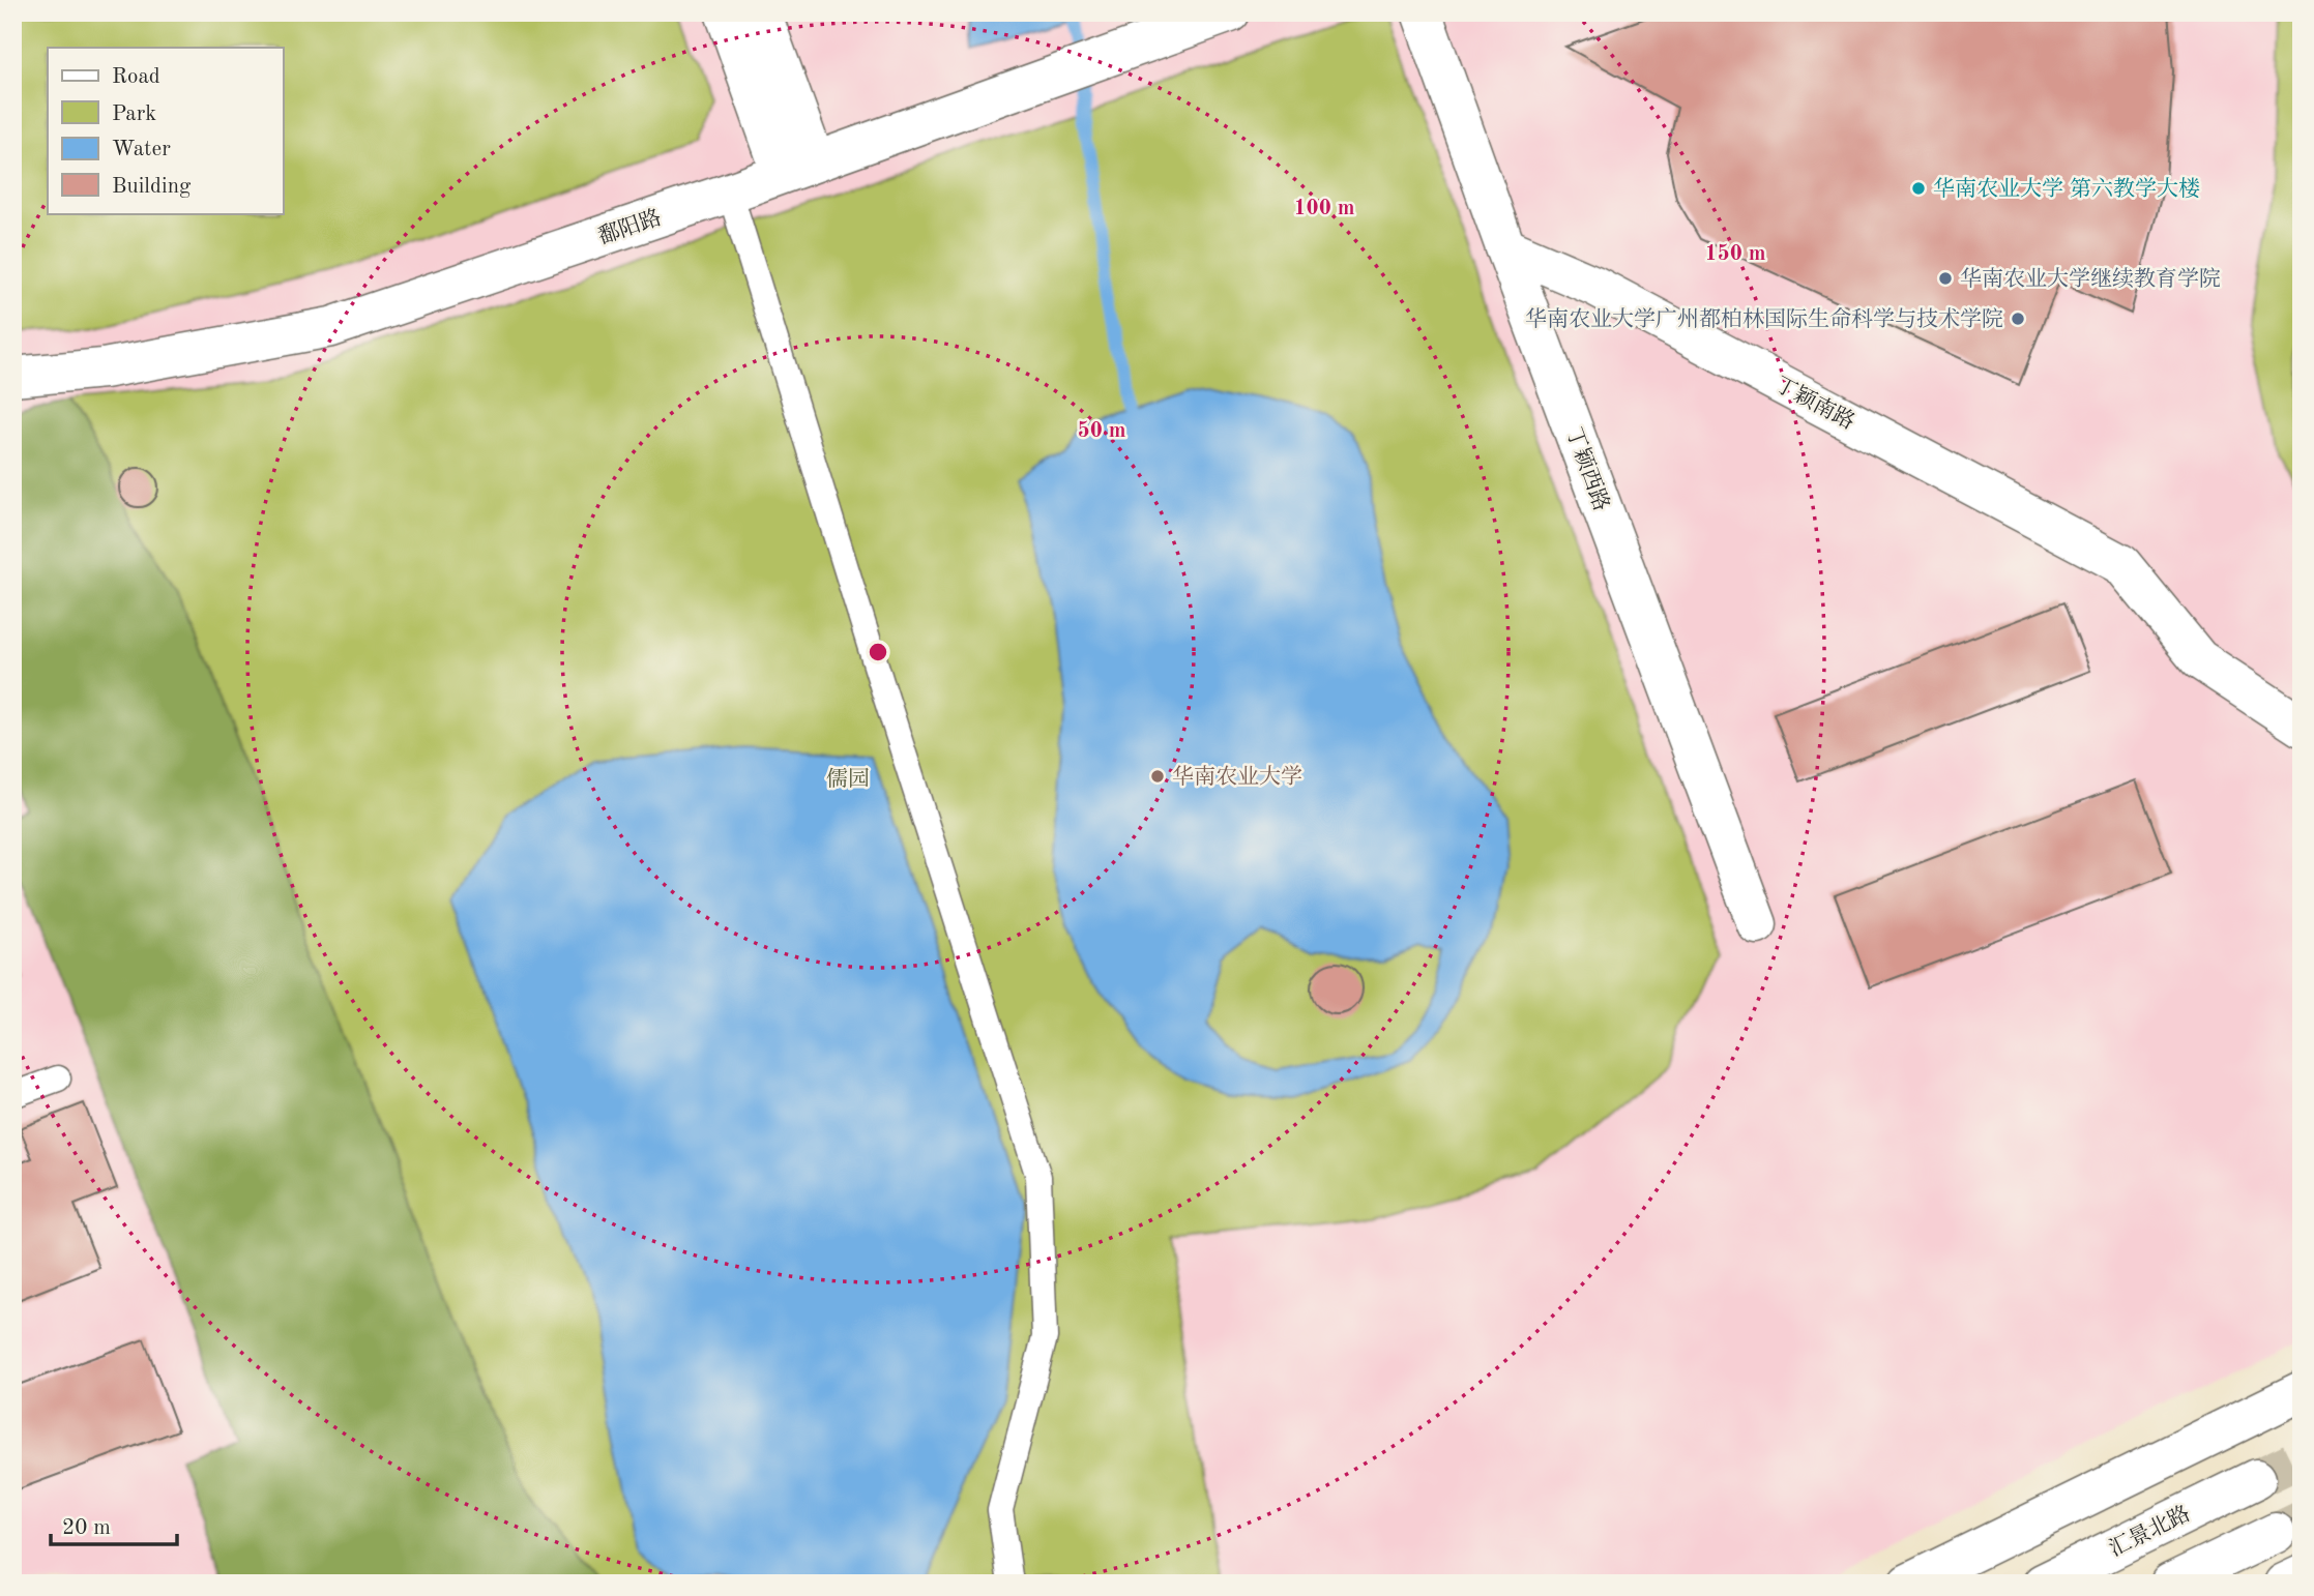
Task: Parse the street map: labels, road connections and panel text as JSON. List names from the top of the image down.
{
  "streets": {
    "street": [
      "鄱阳路",
      "丁颖南路",
      "丁颖西路",
      "汇景北路"
    ]
  },
  "crossings": [
    ["丁颖南路", "丁颖西路"]
  ],
  "parks": ["儒园"],
  "places": [
    "华南农业大学 第六教学大楼",
    "华南农业大学继续教育学院",
    "华南农业大学广州都柏林国际生命科学与技术学院",
    "华南农业大学"
  ],
  "legend": [
    "Road",
    "Park",
    "Water",
    "Building"
  ],
  "scale_bar": "20 m",
  "rings": ["100 m", "150 m", "50 m"]
}
